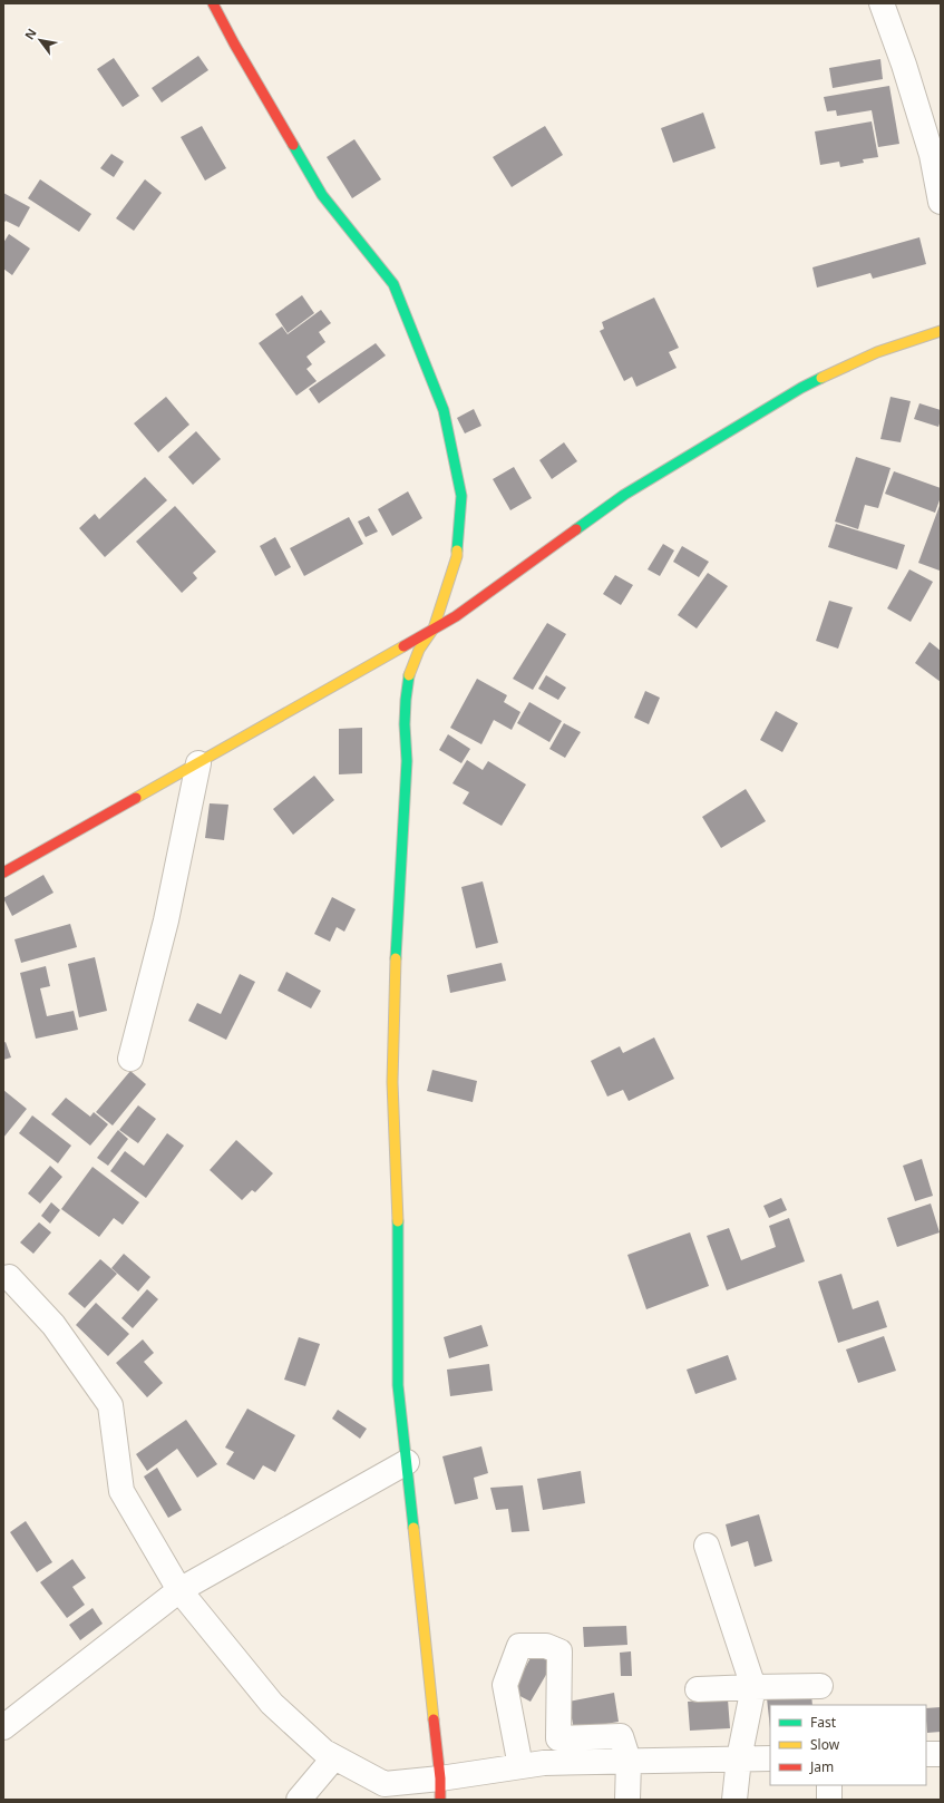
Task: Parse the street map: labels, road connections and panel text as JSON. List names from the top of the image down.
{
  "legend": ["Fast", "Slow", "Jam"],
  "north": "top left"
}
